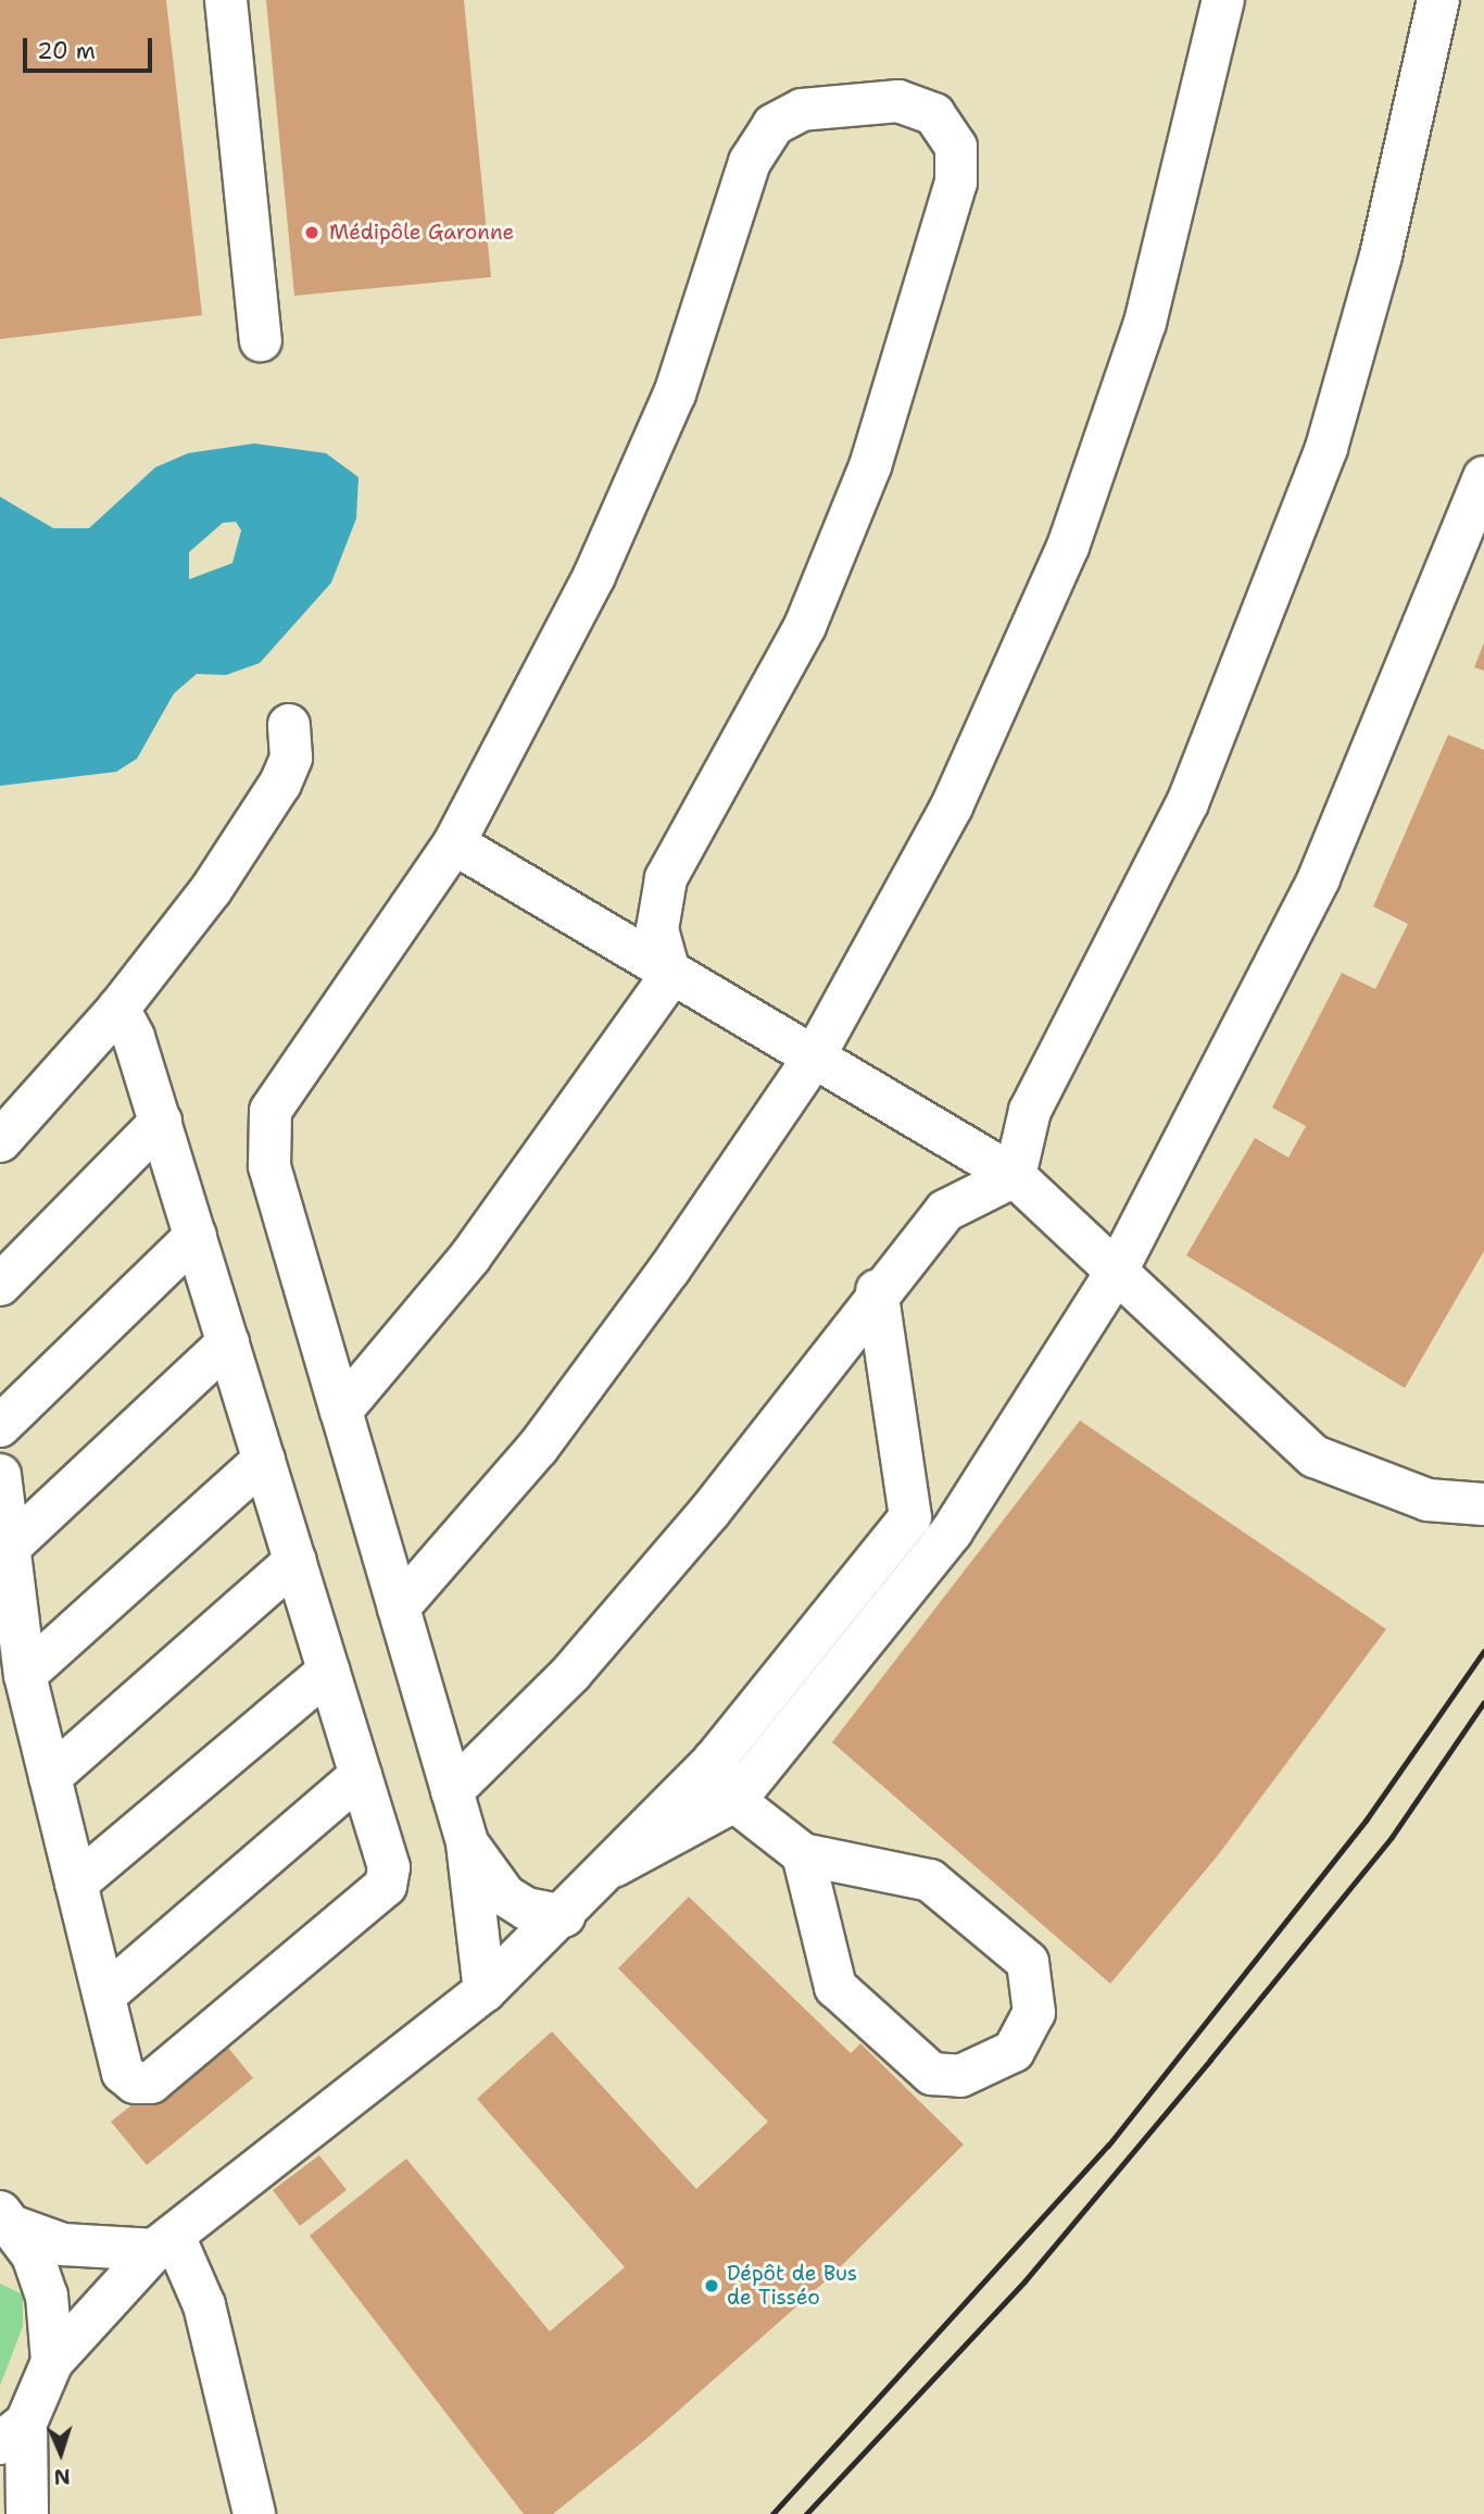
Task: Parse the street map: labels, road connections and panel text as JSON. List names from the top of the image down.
{
  "places": ["Médipôle Garonne", "Dépôt de Bus de Tisséo"],
  "scale_bar": "20 m",
  "north": "bottom"
}
